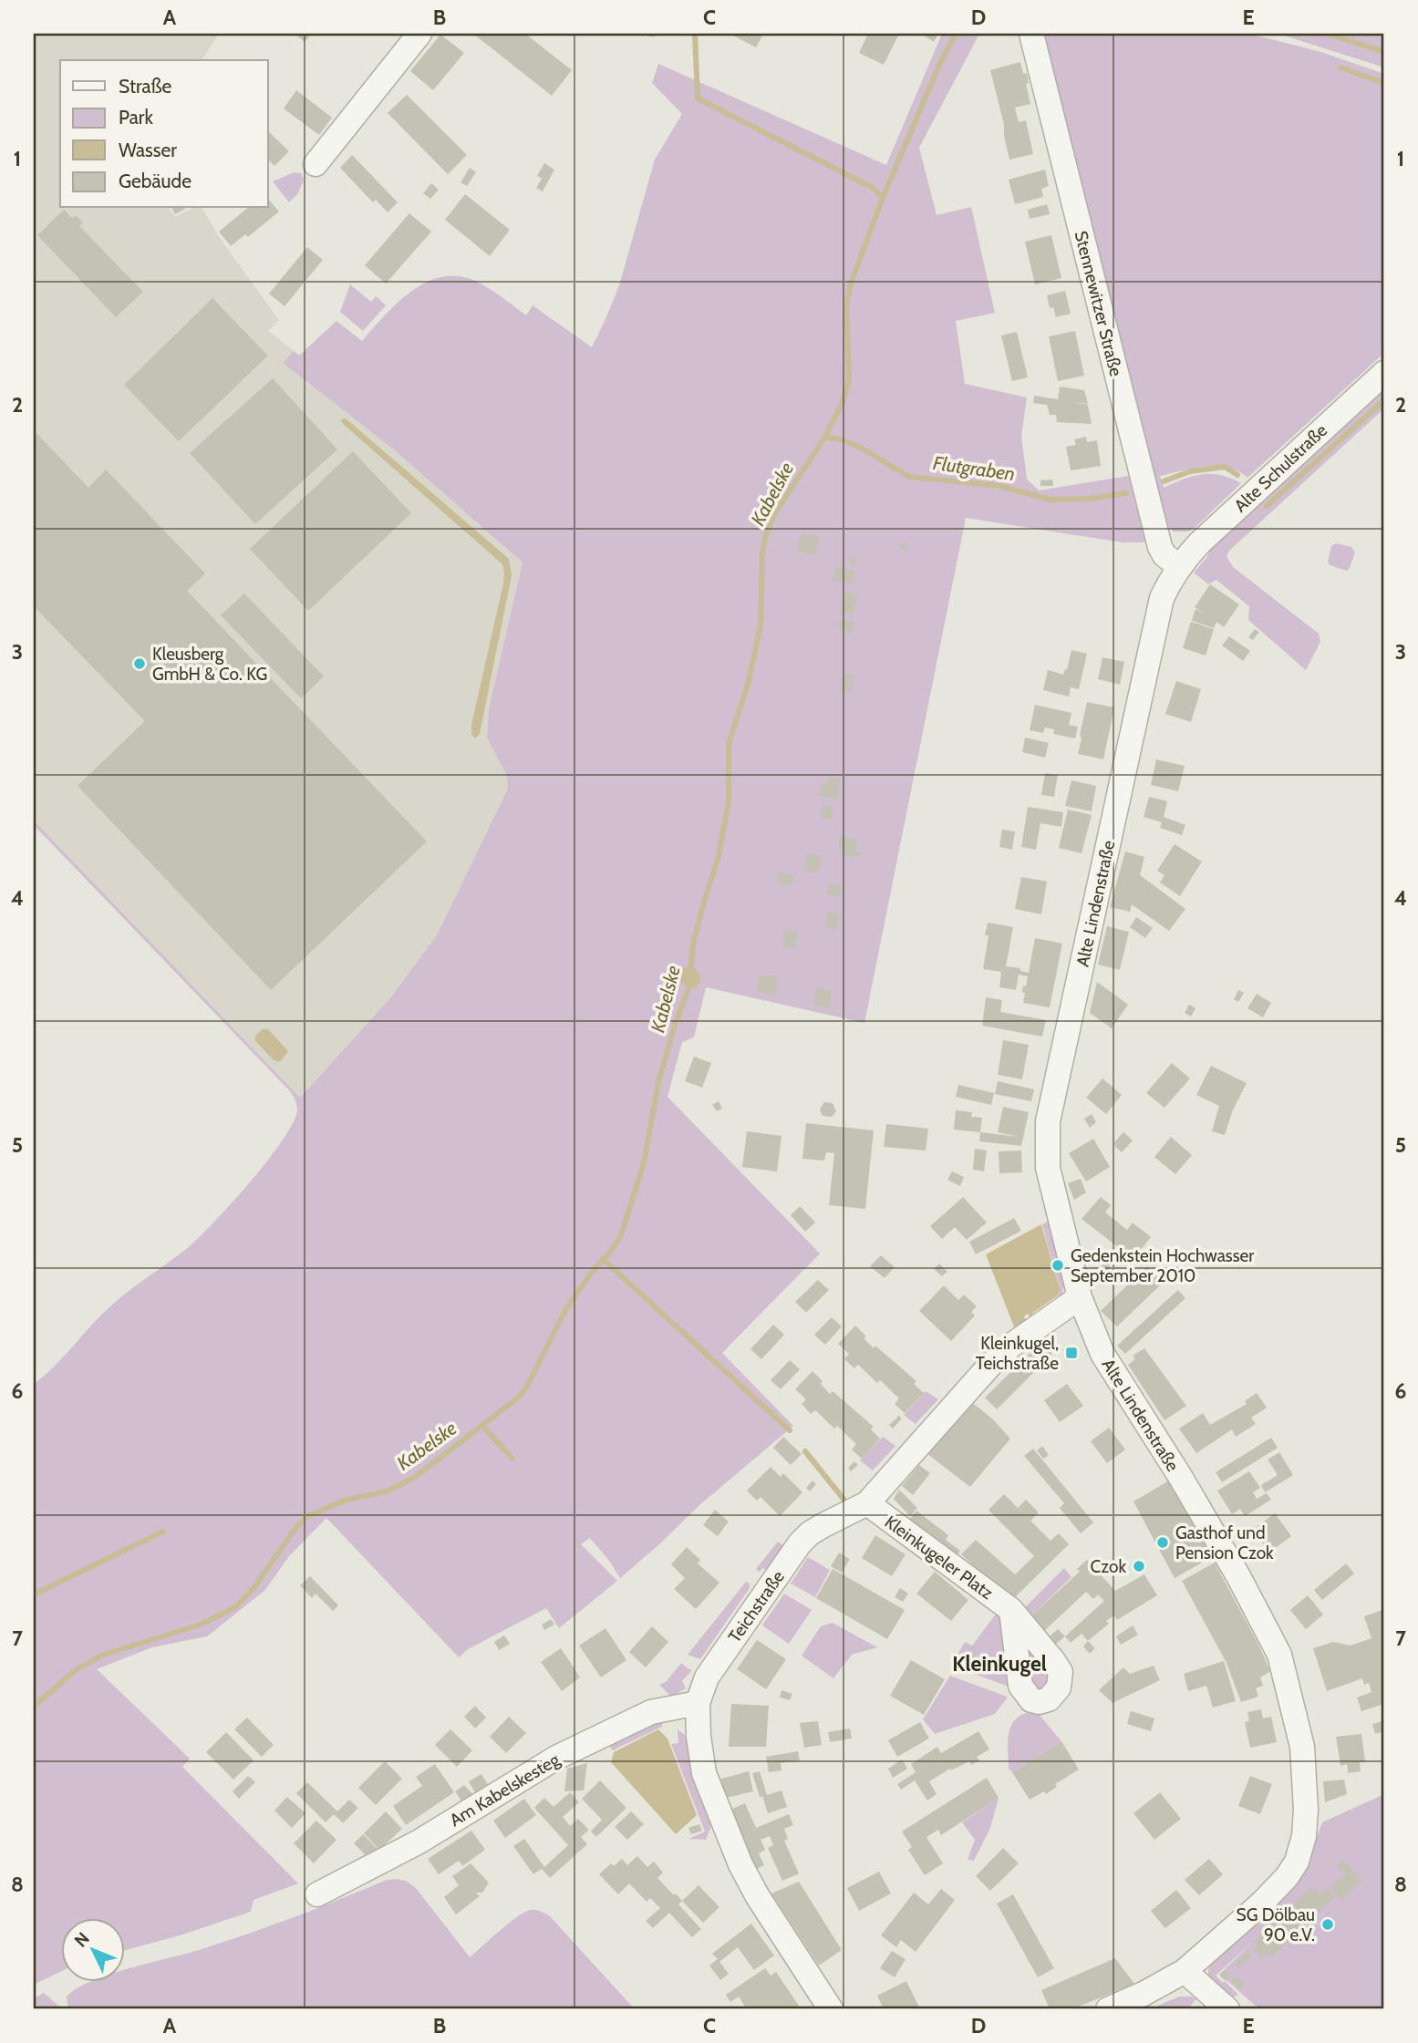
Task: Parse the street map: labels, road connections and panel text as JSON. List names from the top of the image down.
{
  "streets": {
    "street": [
      "Stennewitzer Straße",
      "Alte Schulstraße",
      "Alte Lindenstraße",
      "Kleinkugeler Platz",
      "Teichstraße",
      "Am Kabelskesteg"
    ]
  },
  "crossings": [
    ["Stennewitzer Straße", "Alte Schulstraße"],
    ["Stennewitzer Straße", "Alte Lindenstraße"],
    ["Alte Schulstraße", "Alte Lindenstraße"],
    ["Alte Lindenstraße", "Teichstraße"],
    ["Kleinkugeler Platz", "Teichstraße"],
    ["Teichstraße", "Am Kabelskesteg"]
  ],
  "districts": ["Kleinkugel"],
  "water": ["Flutgraben", "Kabelske"],
  "places": {
    "other": [
      "Kleusberg GmbH & Co. KG",
      "Gedenkstein Hochwasser September 2010",
      "Gasthof und Pension Czok",
      "Czok",
      "SG Dölbau 90 e.V."
    ],
    "transit": ["Kleinkugel, Teichstraße"]
  },
  "legend": [
    "Straße",
    "Park",
    "Wasser",
    "Gebäude"
  ],
  "north": "top left",
  "grid": {
    "columns": [
      "A",
      "B",
      "C",
      "D",
      "E"
    ],
    "rows": [
      "1",
      "2",
      "3",
      "4",
      "5",
      "6",
      "7",
      "8"
    ]
  }
}
